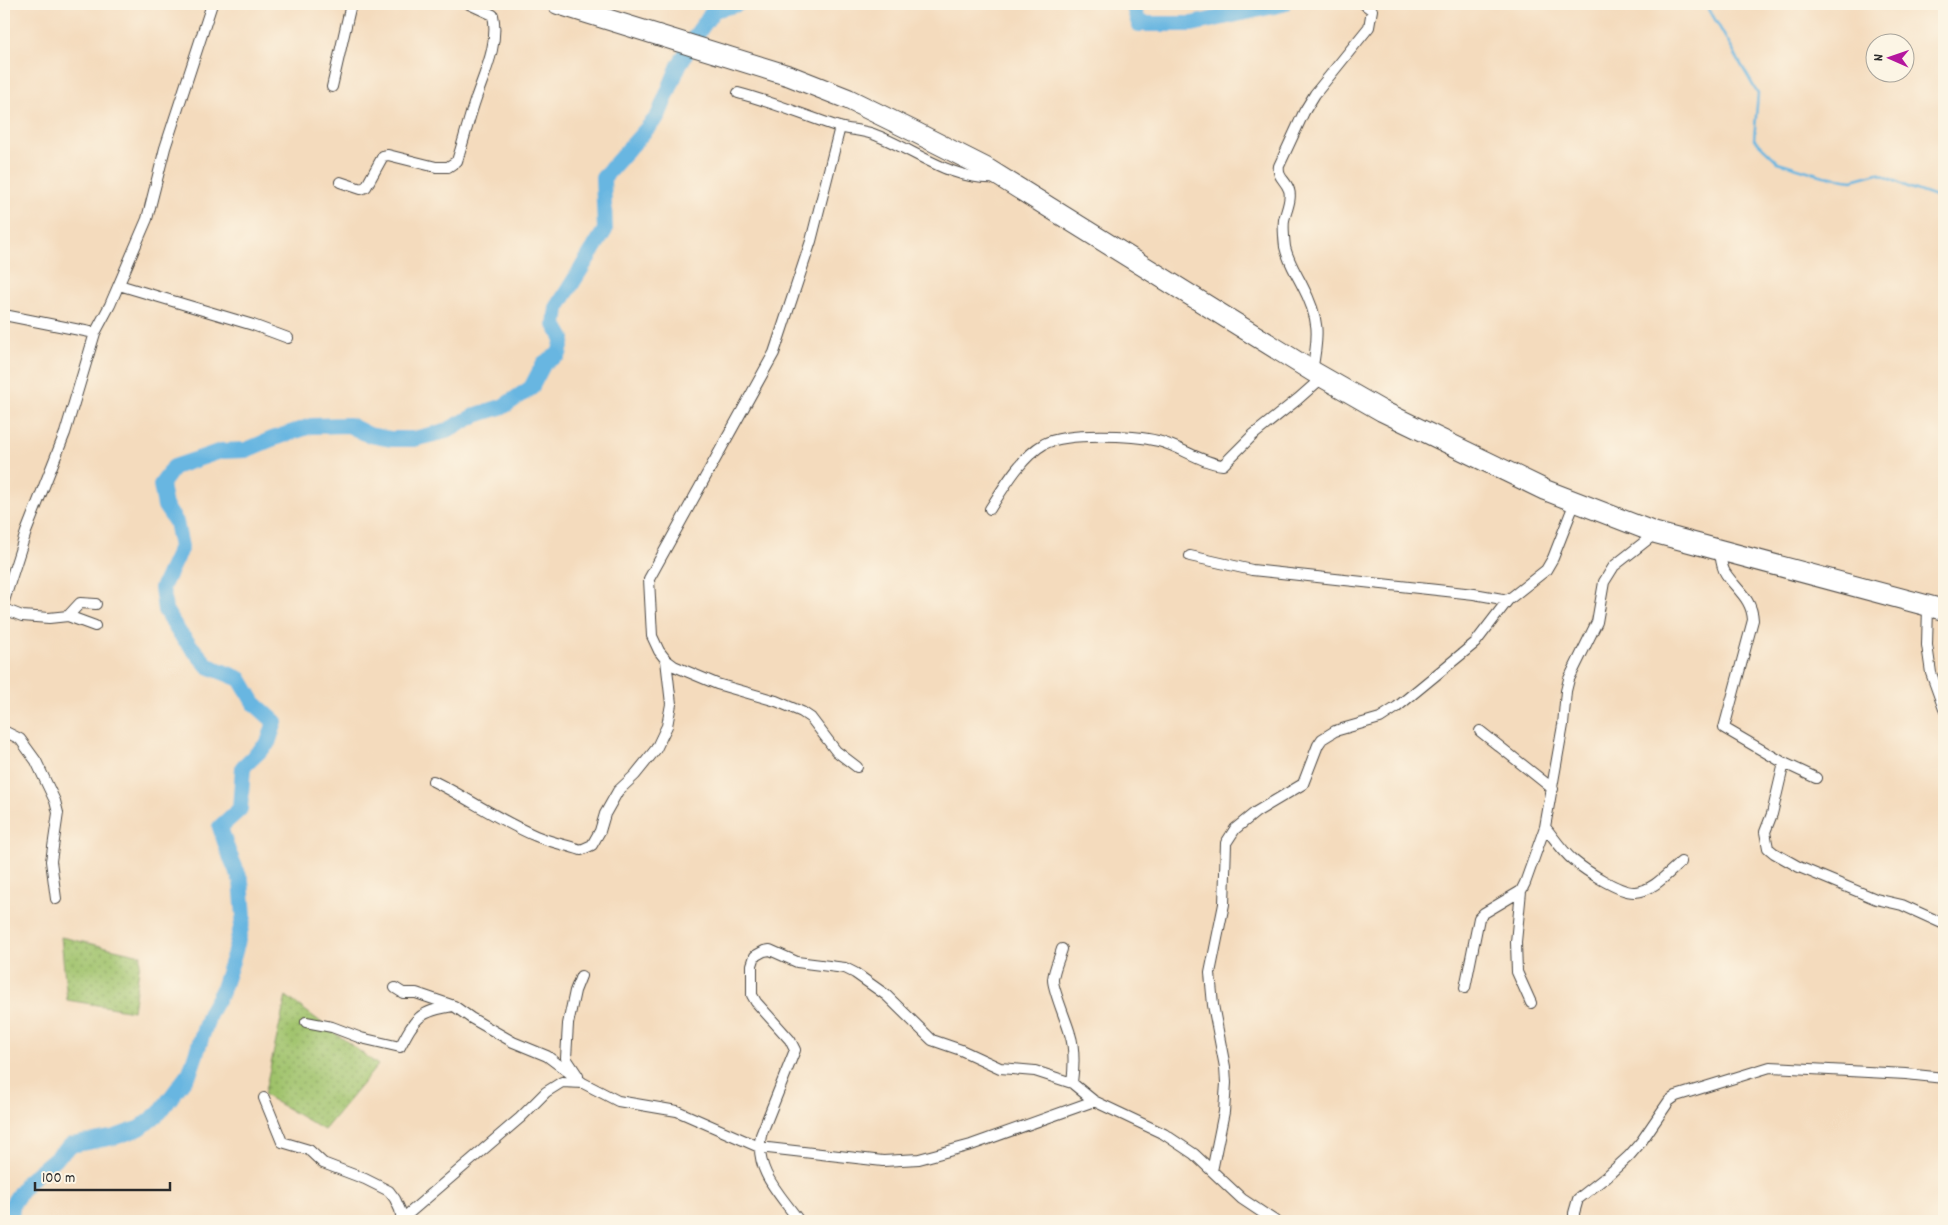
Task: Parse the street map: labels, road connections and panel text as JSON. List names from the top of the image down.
{
  "scale_bar": "100 m",
  "north": "left"
}
